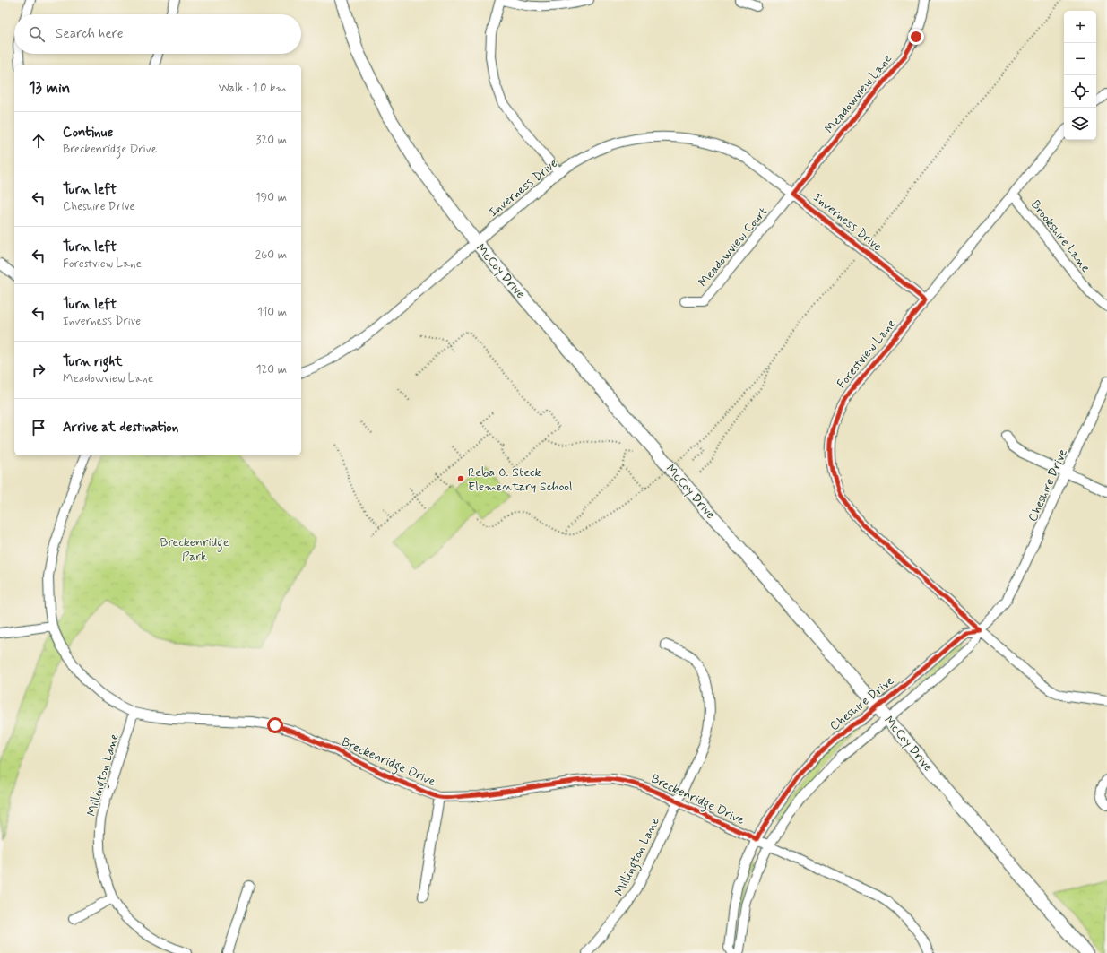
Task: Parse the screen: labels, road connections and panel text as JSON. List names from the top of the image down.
{
  "streets": {
    "street": [
      "Meadowview Lane",
      "Inverness Drive",
      "Brookshire Lane",
      "Meadowview Court",
      "McCoy Drive",
      "Forestview Lane",
      "Cheshire Drive",
      "Breckenridge Drive",
      "Millington Lane"
    ]
  },
  "crossings": [
    ["Meadowview Lane", "Inverness Drive"],
    ["Meadowview Lane", "Meadowview Court"],
    ["Inverness Drive", "Meadowview Court"],
    ["Inverness Drive", "McCoy Drive"],
    ["Inverness Drive", "Forestview Lane"],
    ["Brookshire Lane", "Forestview Lane"],
    ["McCoy Drive", "Cheshire Drive"],
    ["Forestview Lane", "Cheshire Drive"],
    ["Cheshire Drive", "Breckenridge Drive"],
    ["Breckenridge Drive", "Millington Lane"]
  ],
  "parks": ["Breckenridge Park"],
  "places": ["Reba O. Steck Elementary School"],
  "page": {
    "map_buttons": ["+", "−"],
    "search": "Search here",
    "heading": ["13 min", "Walk · 1.0 km"],
    "list": [
      ["Continue", "Breckenridge Drive", "320 m"],
      ["Turn left", "Cheshire Drive", "190 m"],
      ["Turn left", "Forestview Lane", "260 m"],
      ["Turn left", "Inverness Drive", "110 m"],
      ["Turn right", "Meadowview Lane", "120 m"],
      "Arrive at destination"
    ]
  }
}
